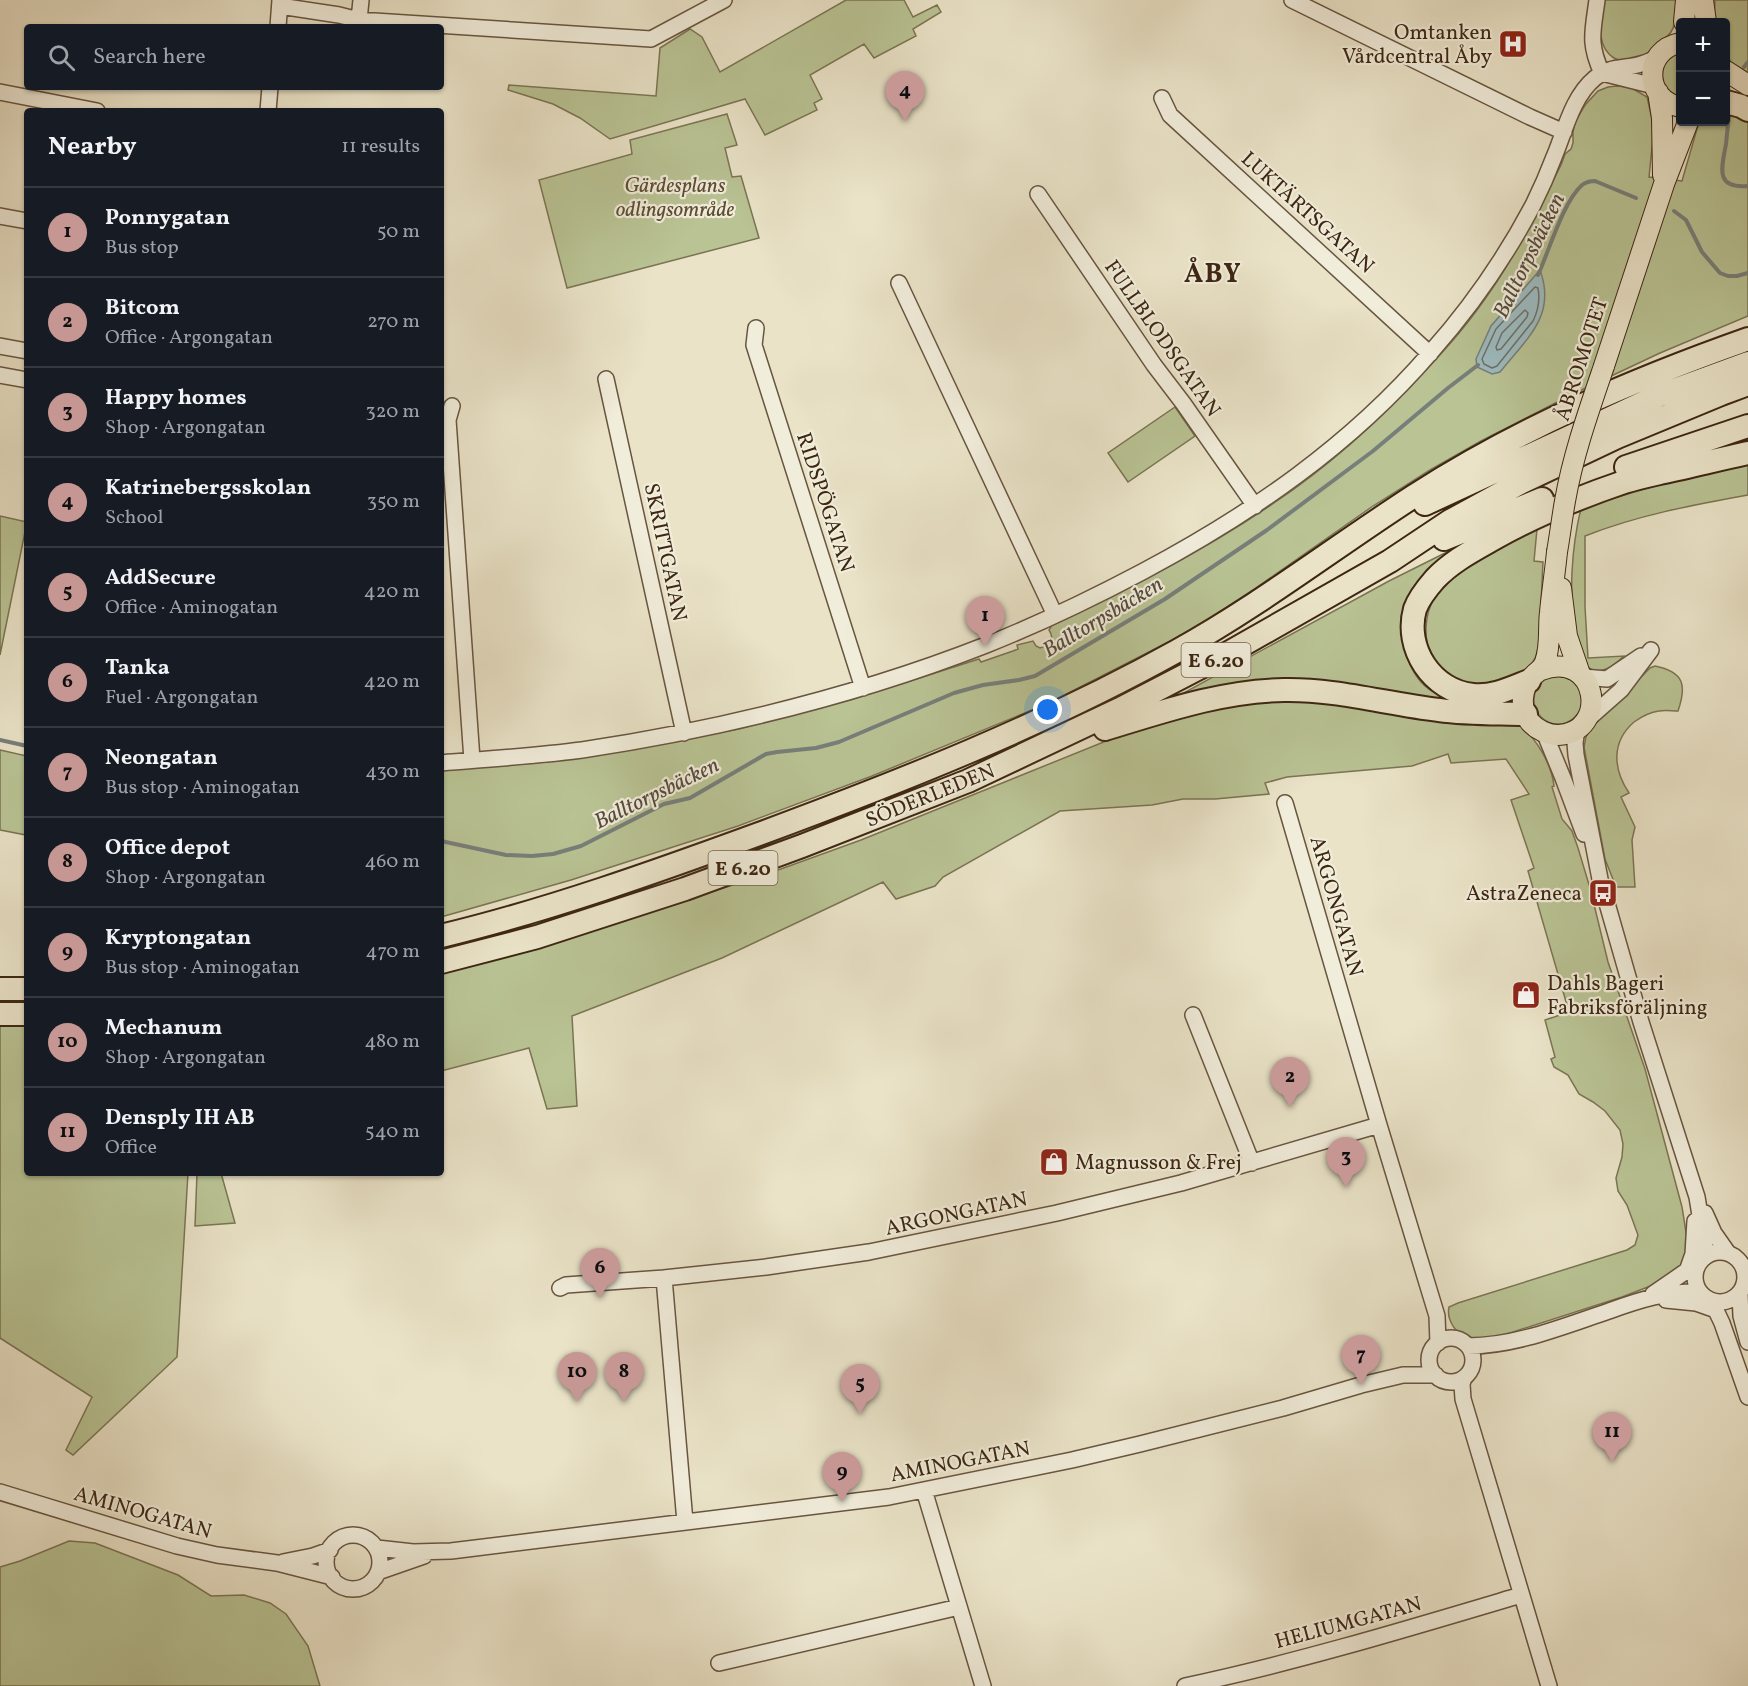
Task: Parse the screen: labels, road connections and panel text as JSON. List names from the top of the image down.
{
  "streets": {
    "highway": ["E 6.20", "SÖDERLEDEN"],
    "main road": ["ÅBROMOTET"],
    "street": [
      "LUKTÄRTSGATAN",
      "FULLBLODSGATAN",
      "RIDSPÖGATAN",
      "SKRITTGATAN",
      "ARGONGATAN",
      "AMINOGATAN",
      "HELIUMGATAN"
    ]
  },
  "crossings": [
    ["ARGONGATAN", "AMINOGATAN"]
  ],
  "districts": ["ÅBY"],
  "water": ["Balltorpsbäcken"],
  "parks": ["Gärdesplans odlingsområde"],
  "places": {
    "hospital": ["Omtanken Vårdcentral Åby"],
    "bus stop": ["AstraZeneca"],
    "shop": ["Dahls Bageri Fabriksföräljning", "Magnusson & Frej"]
  },
  "page": {
    "map_buttons": ["+", "−"],
    "search": "Search here",
    "pins": [
      "4",
      "1",
      "2",
      "3",
      "6",
      "7",
      "8",
      "10",
      "5",
      "11",
      "9"
    ],
    "heading": ["Nearby", "11 results"],
    "list": [
      {
        "mark": "1",
        "name": "Ponnygatan",
        "note": "Bus stop",
        "value": "50 m"
      },
      {
        "mark": "2",
        "name": "Bitcom",
        "note": "Office · Argongatan",
        "value": "270 m"
      },
      {
        "mark": "3",
        "name": "Happy homes",
        "note": "Shop · Argongatan",
        "value": "320 m"
      },
      {
        "mark": "4",
        "name": "Katrinebergsskolan",
        "note": "School",
        "value": "350 m"
      },
      {
        "mark": "5",
        "name": "AddSecure",
        "note": "Office · Aminogatan",
        "value": "420 m"
      },
      {
        "mark": "6",
        "name": "Tanka",
        "note": "Fuel · Argongatan",
        "value": "420 m"
      },
      {
        "mark": "7",
        "name": "Neongatan",
        "note": "Bus stop · Aminogatan",
        "value": "430 m"
      },
      {
        "mark": "8",
        "name": "Office depot",
        "note": "Shop · Argongatan",
        "value": "460 m"
      },
      {
        "mark": "9",
        "name": "Kryptongatan",
        "note": "Bus stop · Aminogatan",
        "value": "470 m"
      },
      {
        "mark": "10",
        "name": "Mechanum",
        "note": "Shop · Argongatan",
        "value": "480 m"
      },
      {
        "mark": "11",
        "name": "Densply IH AB",
        "note": "Office",
        "value": "540 m"
      }
    ]
  }
}
